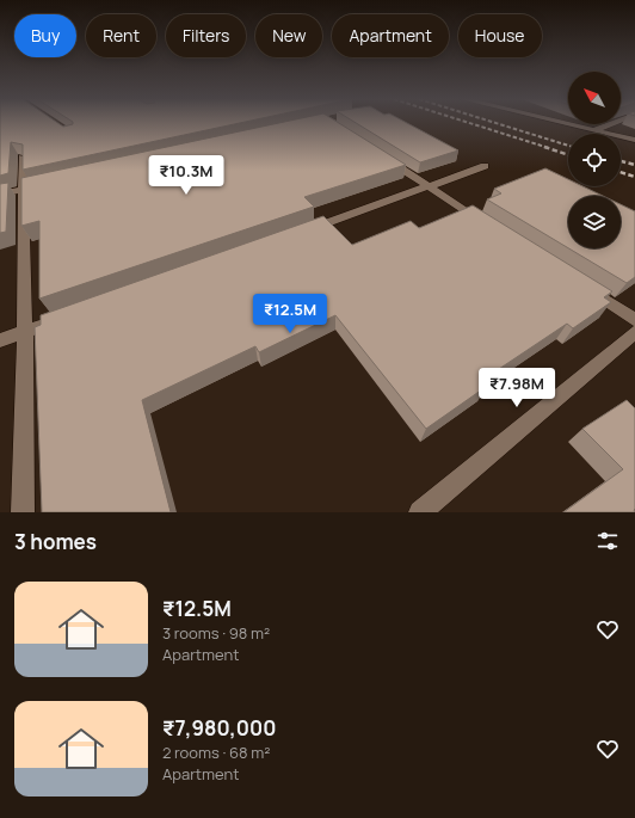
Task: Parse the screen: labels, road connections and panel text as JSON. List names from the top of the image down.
{
  "north": "top left",
  "page": {
    "chip": [
      "Buy",
      "Rent",
      "Filters",
      "New",
      "Apartment",
      "House"
    ],
    "price": ["₹10.3M", "₹12.5M", "₹7.98M"],
    "heading": "3 homes",
    "list": [
      {
        "name": "₹12.5M",
        "note": "3 rooms · 98 m² · Apartment"
      },
      {
        "name": "₹7,980,000",
        "note": "2 rooms · 68 m² · Apartment"
      }
    ]
  }
}
